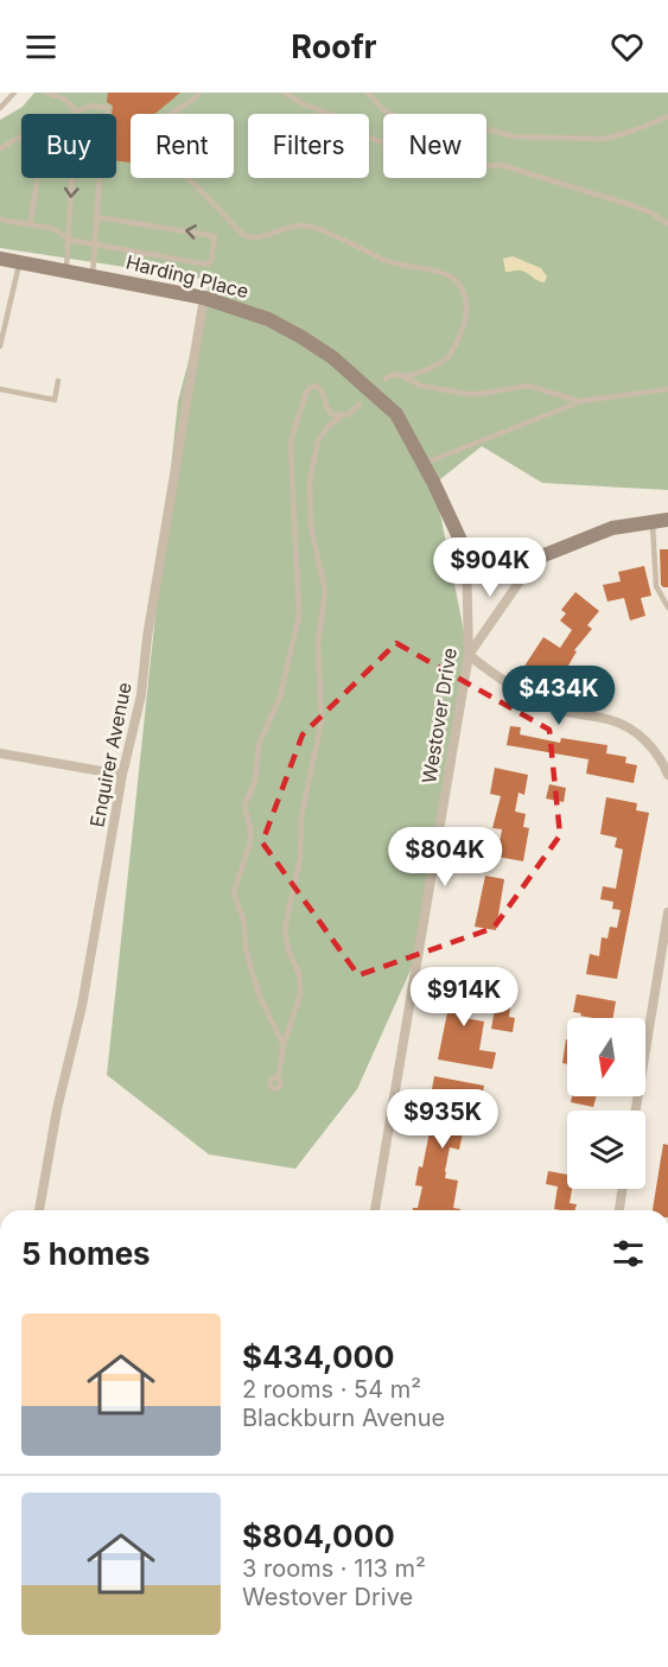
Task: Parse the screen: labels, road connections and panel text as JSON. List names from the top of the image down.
{
  "streets": {
    "main road": ["Harding Place"],
    "street": ["Westover Drive", "Enquirer Avenue"]
  },
  "crossings": [
    ["Harding Place", "Westover Drive"],
    ["Harding Place", "Enquirer Avenue"]
  ],
  "north": "bottom",
  "page": {
    "header": "Roofr",
    "chip": [
      "Buy",
      "Rent",
      "Filters",
      "New"
    ],
    "price": [
      "$904K",
      "$434K",
      "$804K",
      "$914K",
      "$935K"
    ],
    "heading": "5 homes",
    "list": [
      {
        "name": "$434,000",
        "note": "2 rooms · 54 m² · Blackburn Avenue"
      },
      {
        "name": "$804,000",
        "note": "3 rooms · 113 m² · Westover Drive"
      }
    ]
  }
}
